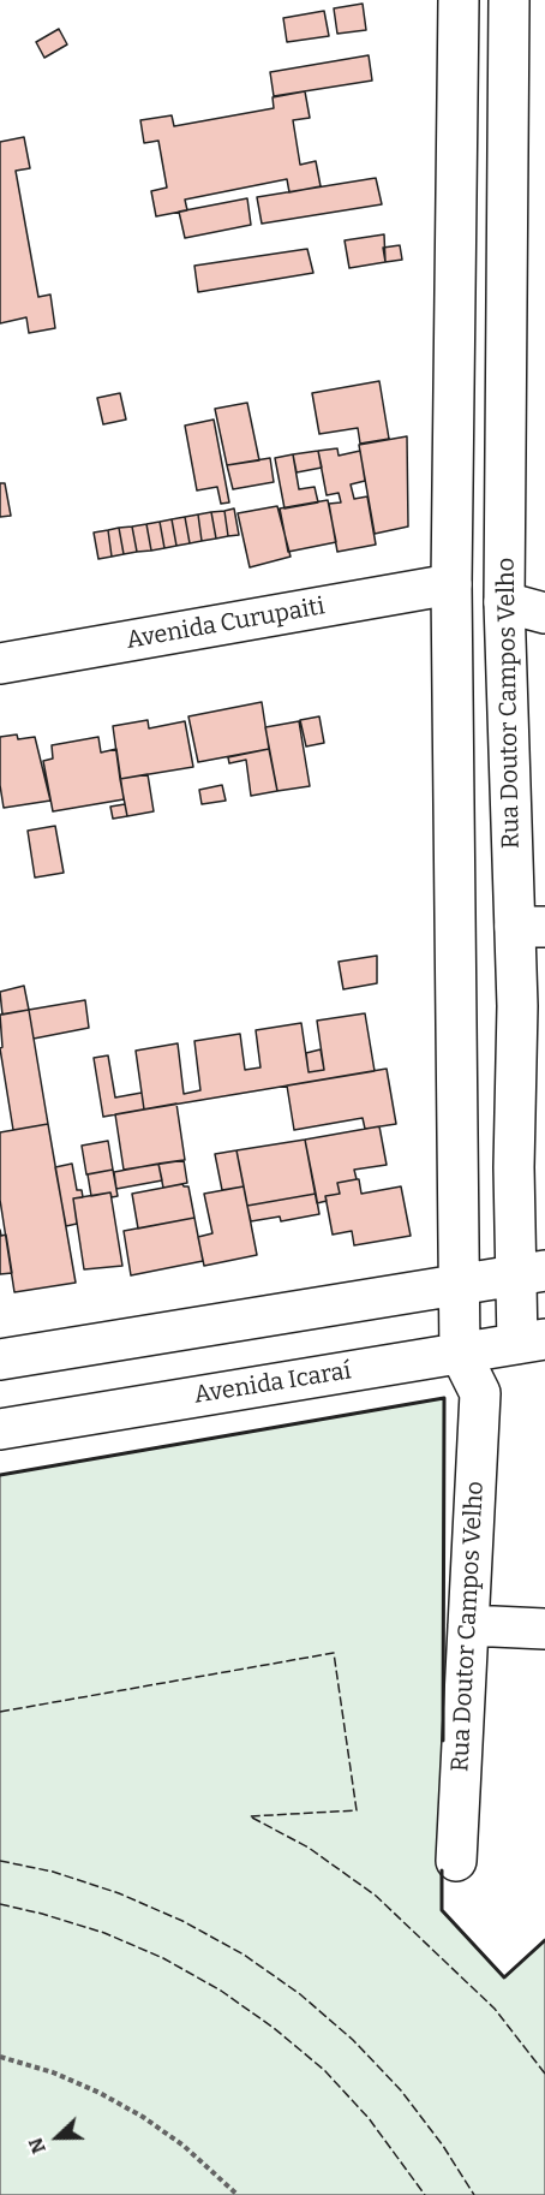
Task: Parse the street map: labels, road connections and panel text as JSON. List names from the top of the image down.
{
  "streets": {
    "main road": ["Avenida Curupaiti", "Rua Doutor Campos Velho", "Avenida Icaraí"]
  },
  "crossings": [
    ["Avenida Curupaiti", "Rua Doutor Campos Velho"],
    ["Rua Doutor Campos Velho", "Avenida Icaraí"]
  ],
  "north": "left"
}
